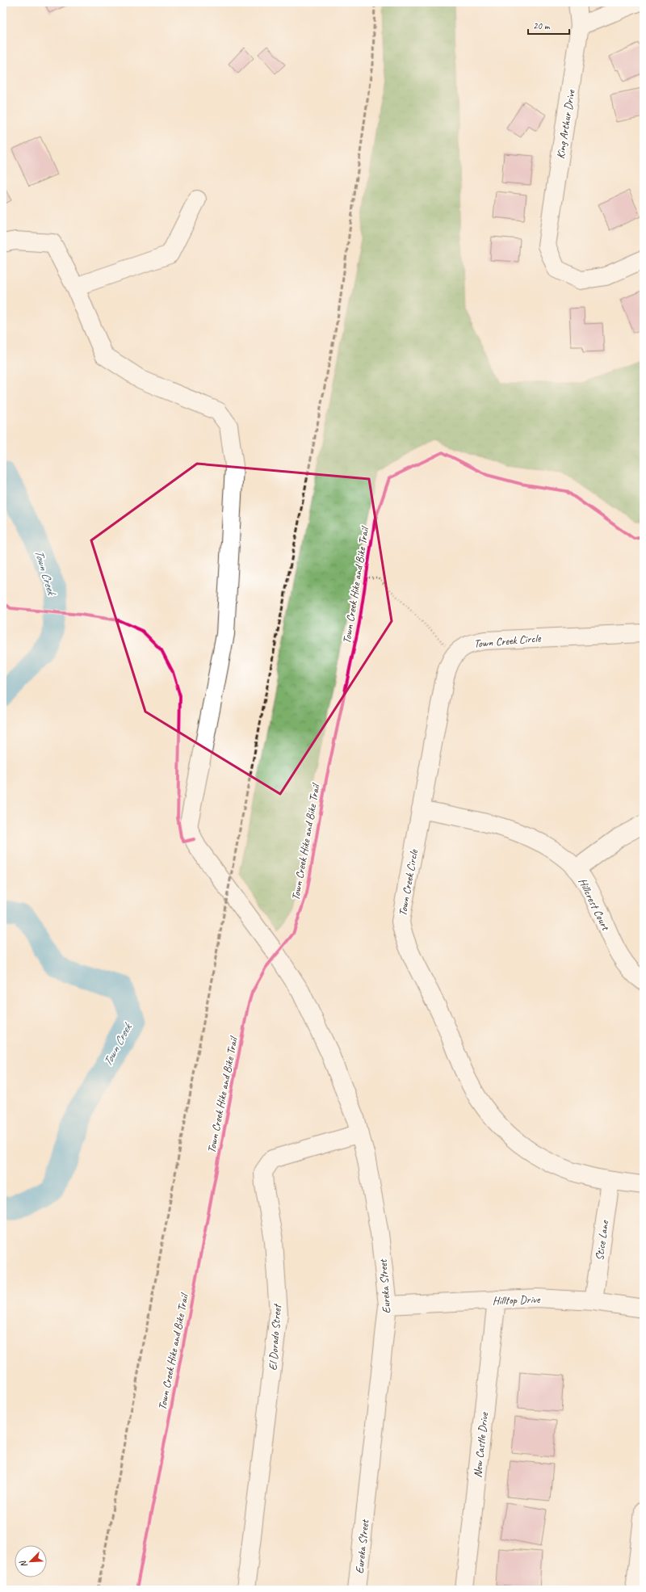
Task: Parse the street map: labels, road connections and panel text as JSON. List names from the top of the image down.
{
  "streets": {
    "street": [
      "King Arthur Drive",
      "Town Creek Circle",
      "Hillcrest Court",
      "Stice Lane",
      "Eureka Street",
      "Hilltop Drive",
      "El Dorado Street",
      "New Castle Drive"
    ],
    "cycle path": ["Town Creek Hike and Bike Trail"]
  },
  "crossings": [
    ["Town Creek Circle", "Hillcrest Court"],
    ["Town Creek Circle", "Stice Lane"],
    ["Stice Lane", "Hilltop Drive"],
    ["Eureka Street", "Hilltop Drive"],
    ["Eureka Street", "El Dorado Street"],
    ["Hilltop Drive", "New Castle Drive"]
  ],
  "water": ["Town Creek"],
  "scale_bar": "20 m",
  "north": "bottom left"
}
